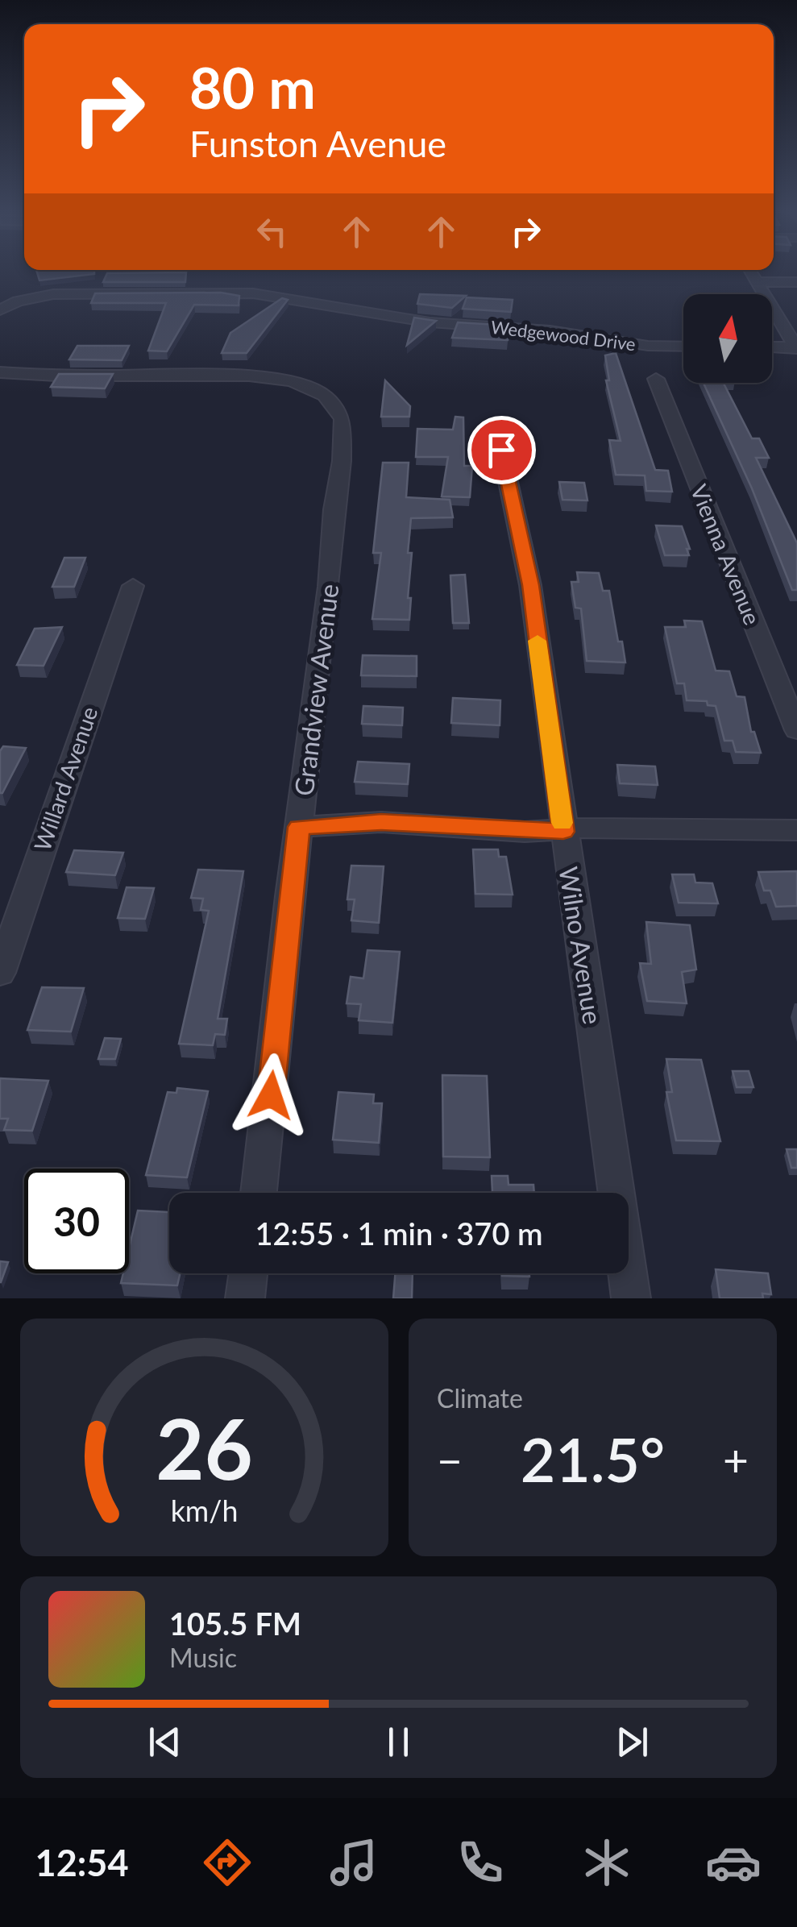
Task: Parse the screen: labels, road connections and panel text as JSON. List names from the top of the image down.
{
  "streets": {
    "street": [
      "Wedgewood Drive",
      "Vienna Avenue",
      "Grandview Avenue",
      "Willard Avenue",
      "Wilno Avenue"
    ]
  },
  "north": "top",
  "page": {
    "turn": ["80 m", "Funston Avenue"],
    "limit": "30",
    "trip": "12:55 · 1 min · 370 m",
    "tile": "Climate",
    "heat": ["−", "21.5°", "+"],
    "song": ["105.5 FM", "Music"],
    "tabs": "12:54",
    "gauge": ["26", "km/h"]
  }
}
